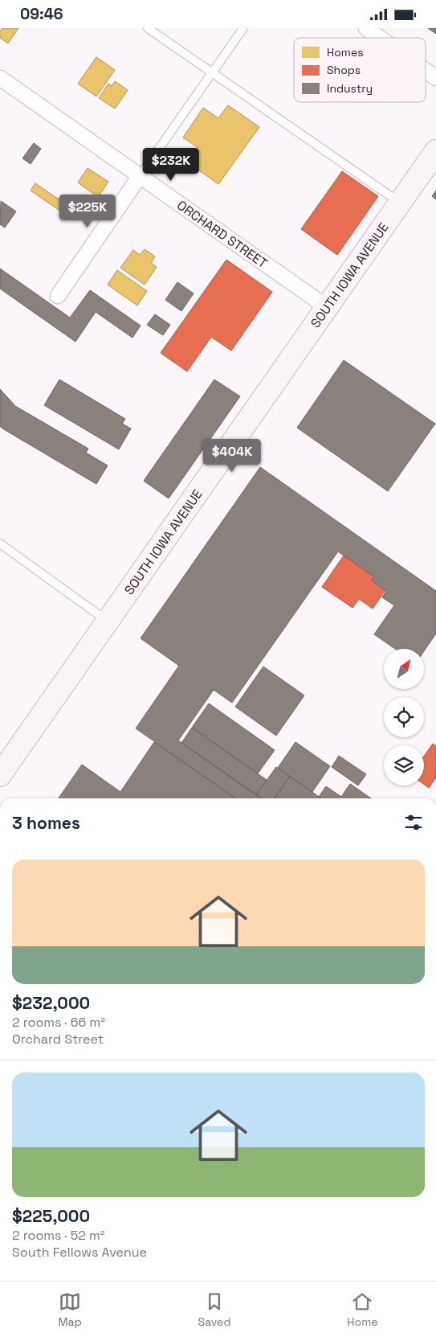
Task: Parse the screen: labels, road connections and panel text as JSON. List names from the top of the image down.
{
  "streets": {
    "main road": ["SOUTH IOWA AVENUE"],
    "street": ["ORCHARD STREET"]
  },
  "crossings": [
    ["ORCHARD STREET", "SOUTH IOWA AVENUE"]
  ],
  "legend": ["Homes", "Shops", "Industry"],
  "north": "top right",
  "page": {
    "status": "09:46",
    "price": ["$232K", "$225K", "$404K"],
    "heading": "3 homes",
    "list": [
      {
        "name": "$232,000",
        "note": "2 rooms · 66 m² · Orchard Street"
      },
      {
        "name": "$225,000",
        "note": "2 rooms · 52 m² · South Fellows Avenue"
      }
    ],
    "tabs": ["Map", "Saved", "Home"]
  }
}
